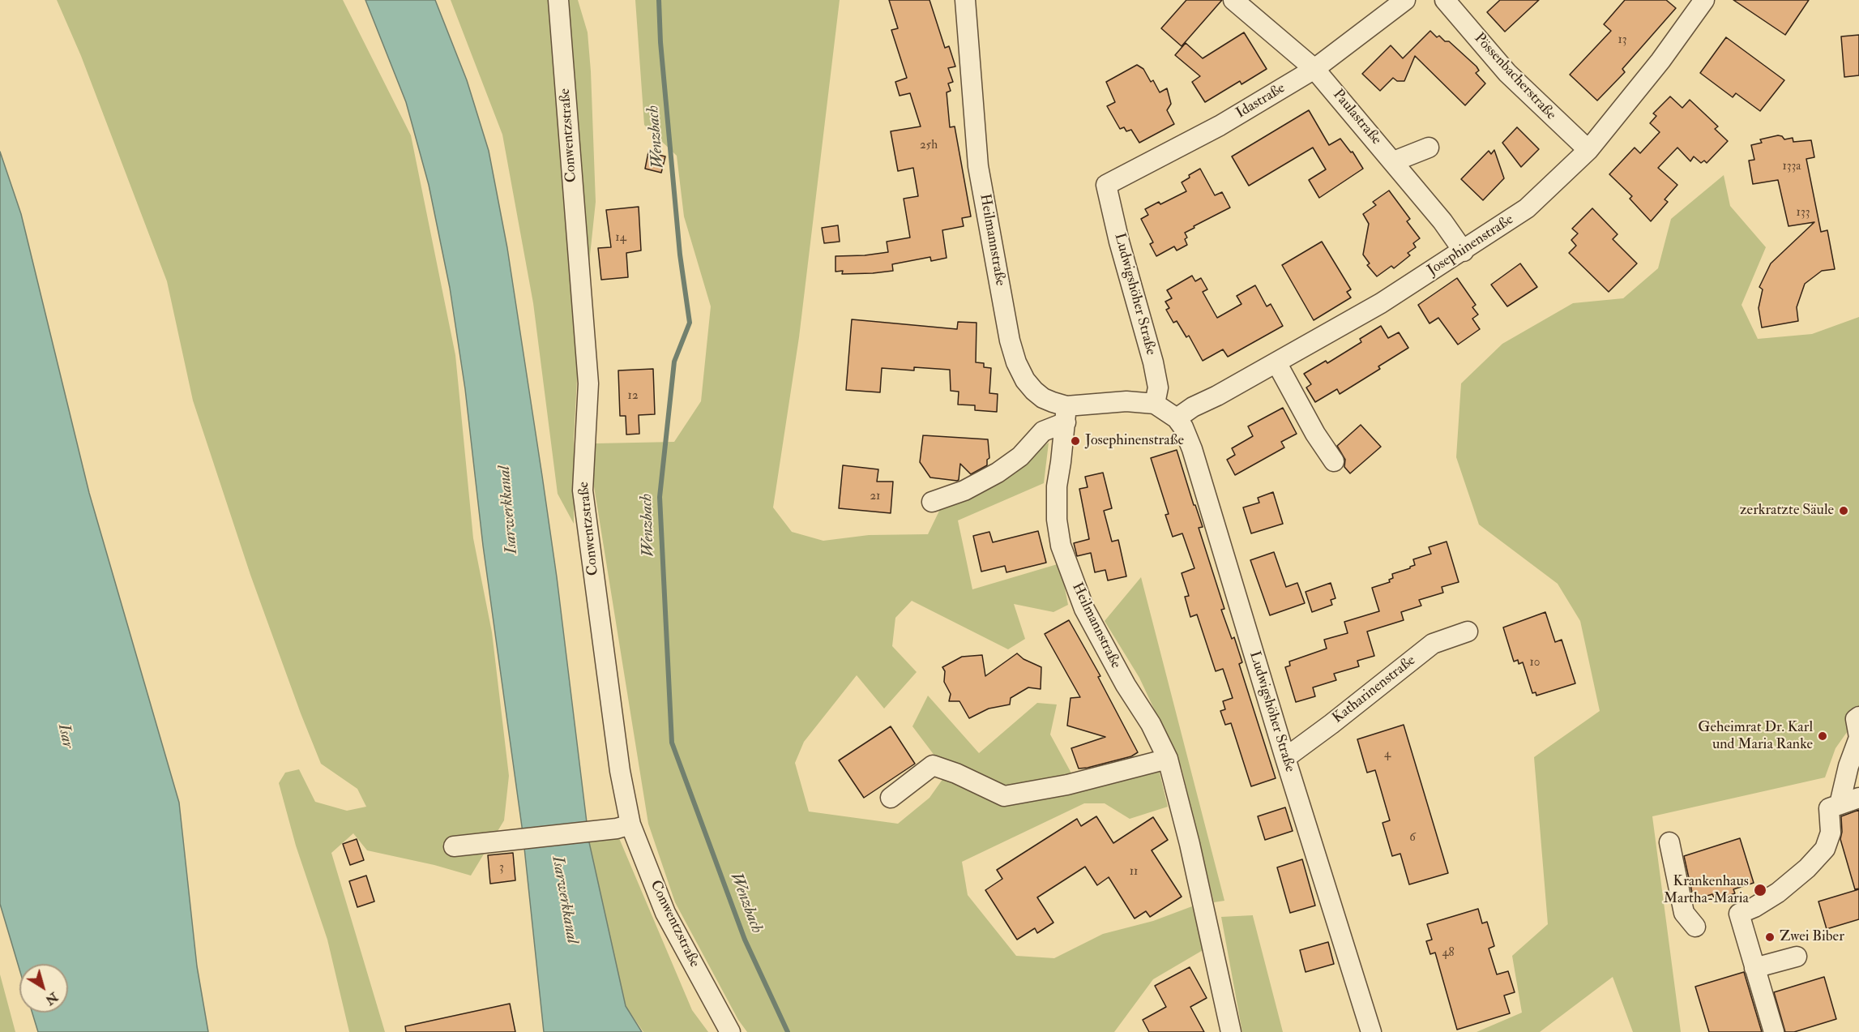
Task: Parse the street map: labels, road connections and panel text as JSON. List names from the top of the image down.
{
  "streets": {
    "street": [
      "Pössenbacherstraße",
      "Idastraße",
      "Paulastraße",
      "Conwentzstraße",
      "Heilmannstraße",
      "Josephinenstraße",
      "Ludwigshöher Straße",
      "Katharinenstraße"
    ]
  },
  "crossings": [
    ["Pössenbacherstraße", "Josephinenstraße"],
    ["Idastraße", "Paulastraße"],
    ["Idastraße", "Ludwigshöher Straße"],
    ["Paulastraße", "Josephinenstraße"],
    ["Heilmannstraße", "Ludwigshöher Straße"],
    ["Josephinenstraße", "Ludwigshöher Straße"],
    ["Ludwigshöher Straße", "Katharinenstraße"]
  ],
  "water": ["Wenzbach", "Isarwerkkanal", "Isar"],
  "places": [
    "Josephinenstraße",
    "zerkratzte Säule",
    "Geheimrat Dr. Karl und Maria Ranke",
    "Krankenhaus Martha-Maria",
    "Zwei Biber"
  ],
  "house_numbers": [
    "13",
    "25h",
    "133a",
    "133",
    "14",
    "12",
    "21",
    "10",
    "4",
    "6",
    "3",
    "11",
    "48"
  ],
  "north": "bottom right"
}
